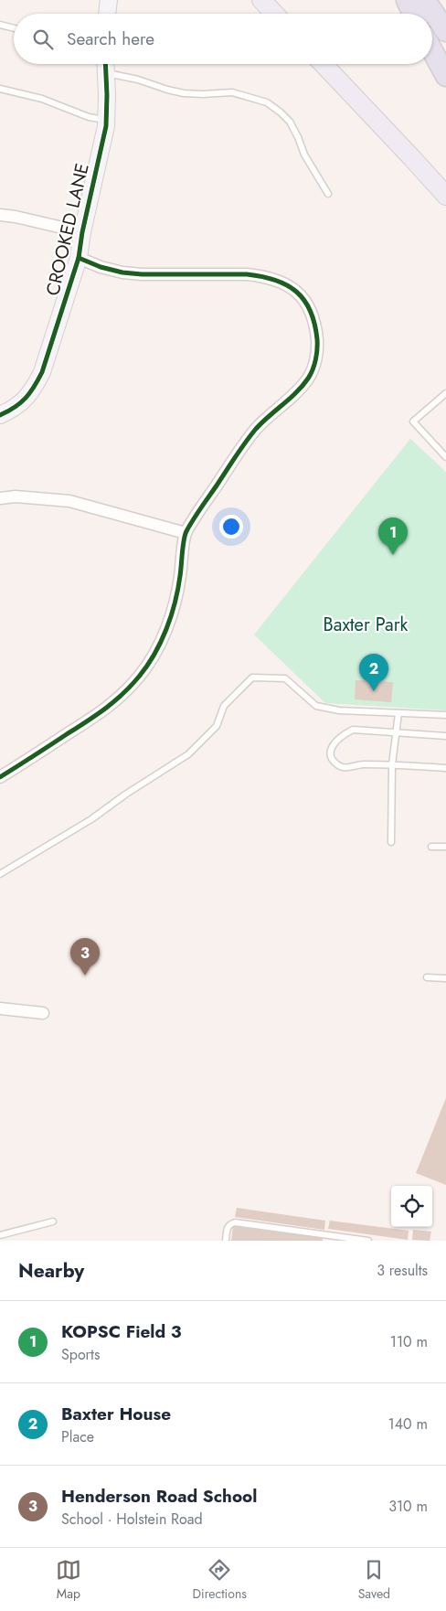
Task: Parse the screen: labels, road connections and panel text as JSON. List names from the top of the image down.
{
  "streets": {
    "street": ["CROOKED LANE"]
  },
  "parks": ["Baxter Park"],
  "page": {
    "search": "Search here",
    "pins": ["1", "2", "3"],
    "heading": ["Nearby", "3 results"],
    "list": [
      {
        "mark": "1",
        "name": "KOPSC Field 3",
        "note": "Sports",
        "value": "110 m"
      },
      {
        "mark": "2",
        "name": "Baxter House",
        "note": "Place",
        "value": "140 m"
      },
      {
        "mark": "3",
        "name": "Henderson Road School",
        "note": "School · Holstein Road",
        "value": "310 m"
      }
    ],
    "nav": ["Map", "Directions", "Saved"]
  }
}
